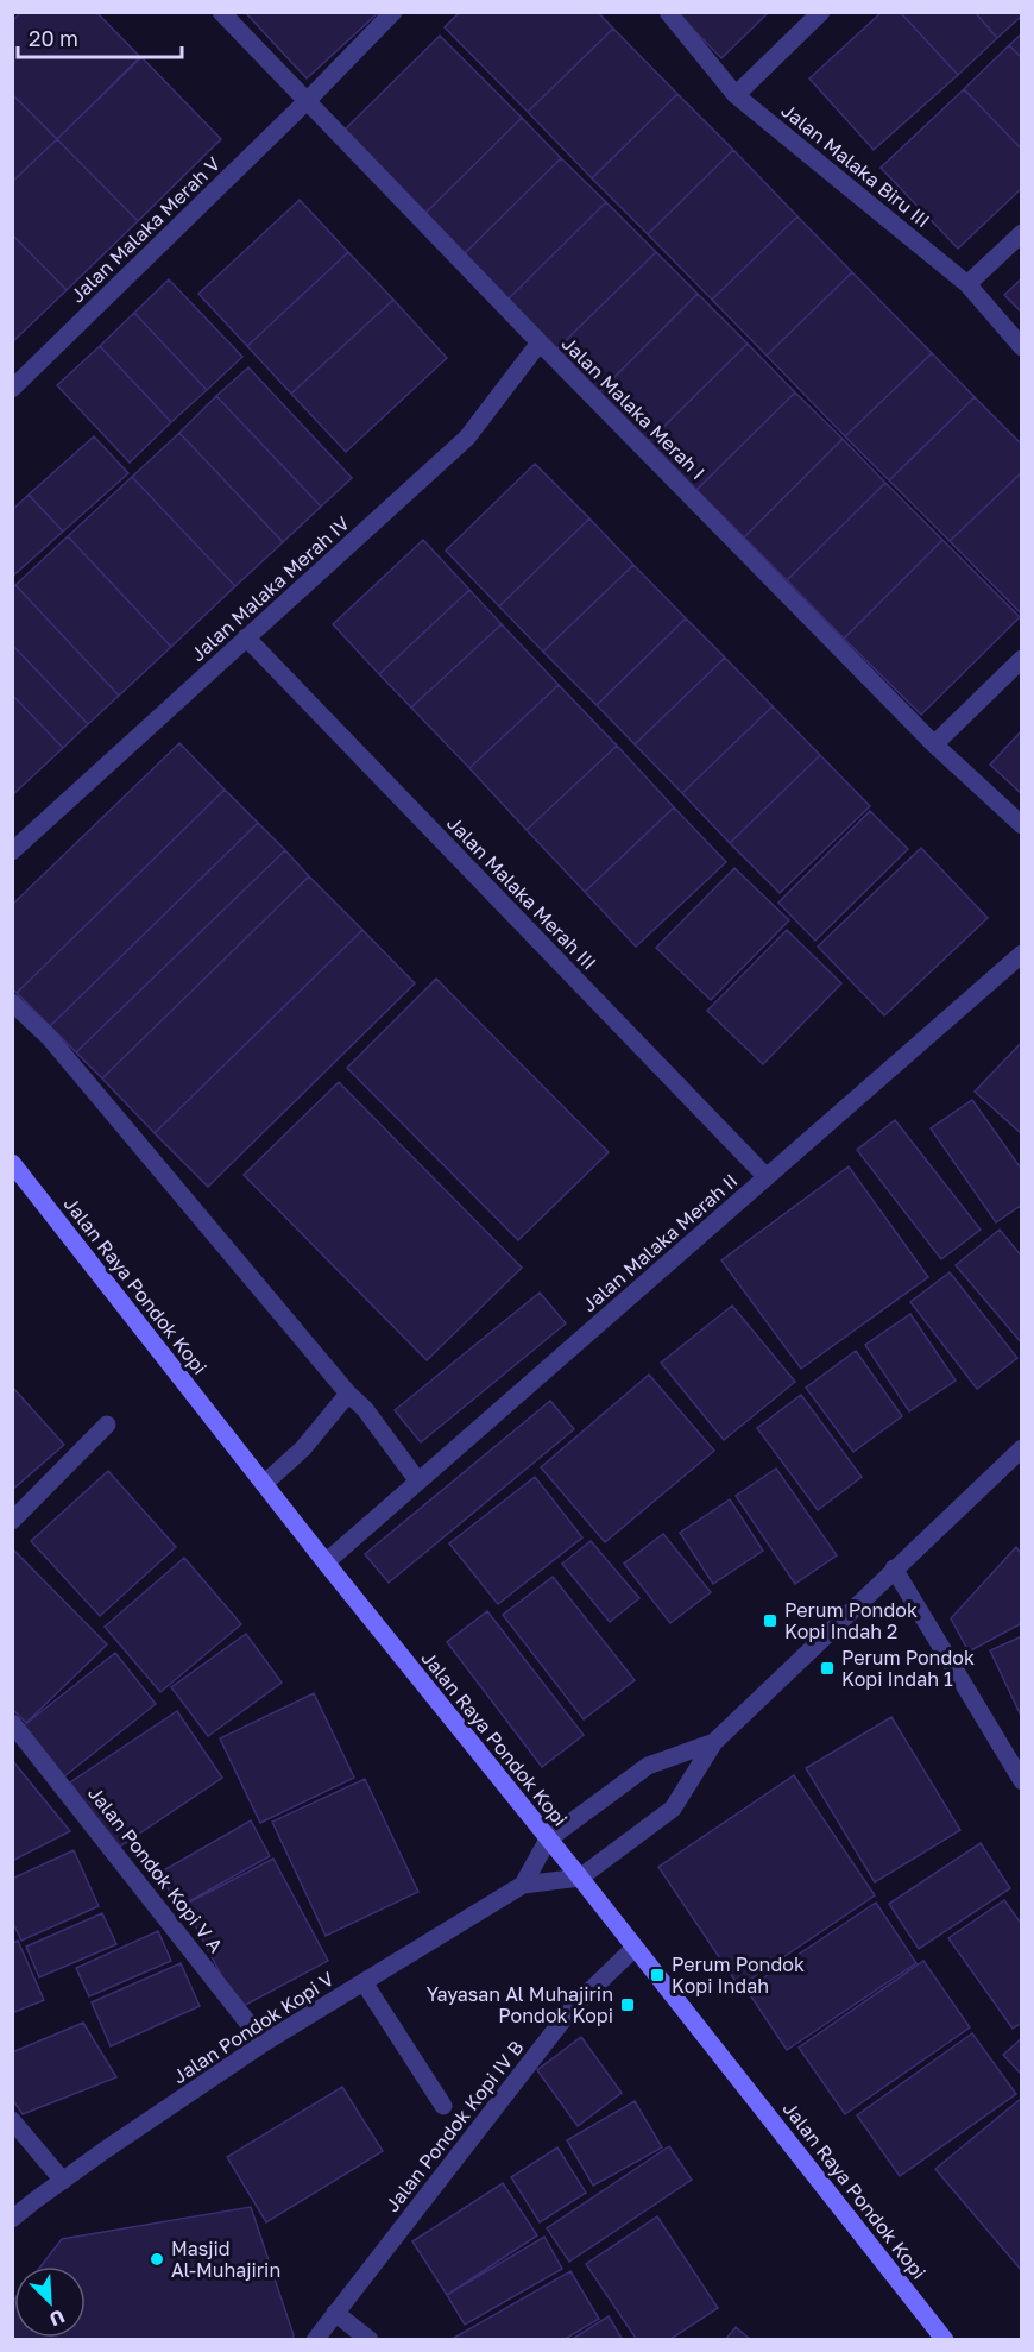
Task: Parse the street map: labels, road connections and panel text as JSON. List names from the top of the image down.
{
  "streets": {
    "main road": ["Jalan Raya Pondok Kopi"],
    "street": [
      "Jalan Malaka Biru III",
      "Jalan Malaka Merah V",
      "Jalan Malaka Merah I",
      "Jalan Malaka Merah IV",
      "Jalan Malaka Merah III",
      "Jalan Malaka Merah II",
      "Jalan Pondok Kopi V A",
      "Jalan Pondok Kopi V",
      "Jalan Pondok Kopi IV B"
    ]
  },
  "crossings": [
    ["Jalan Malaka Merah V", "Jalan Malaka Merah I"],
    ["Jalan Malaka Merah I", "Jalan Malaka Merah IV"],
    ["Jalan Malaka Merah IV", "Jalan Malaka Merah III"],
    ["Jalan Malaka Merah III", "Jalan Malaka Merah II"],
    ["Jalan Malaka Merah II", "Jalan Raya Pondok Kopi"],
    ["Jalan Raya Pondok Kopi", "Jalan Pondok Kopi V"],
    ["Jalan Raya Pondok Kopi", "Jalan Pondok Kopi IV B"],
    ["Jalan Pondok Kopi V A", "Jalan Pondok Kopi V"]
  ],
  "places": {
    "transit": [
      "Perum Pondok Kopi Indah 2",
      "Perum Pondok Kopi Indah 1",
      "Perum Pondok Kopi Indah",
      "Yayasan Al Muhajirin Pondok Kopi"
    ],
    "other": ["Masjid Al-Muhajirin"]
  },
  "scale_bar": "20 m",
  "north": "bottom right"
}
